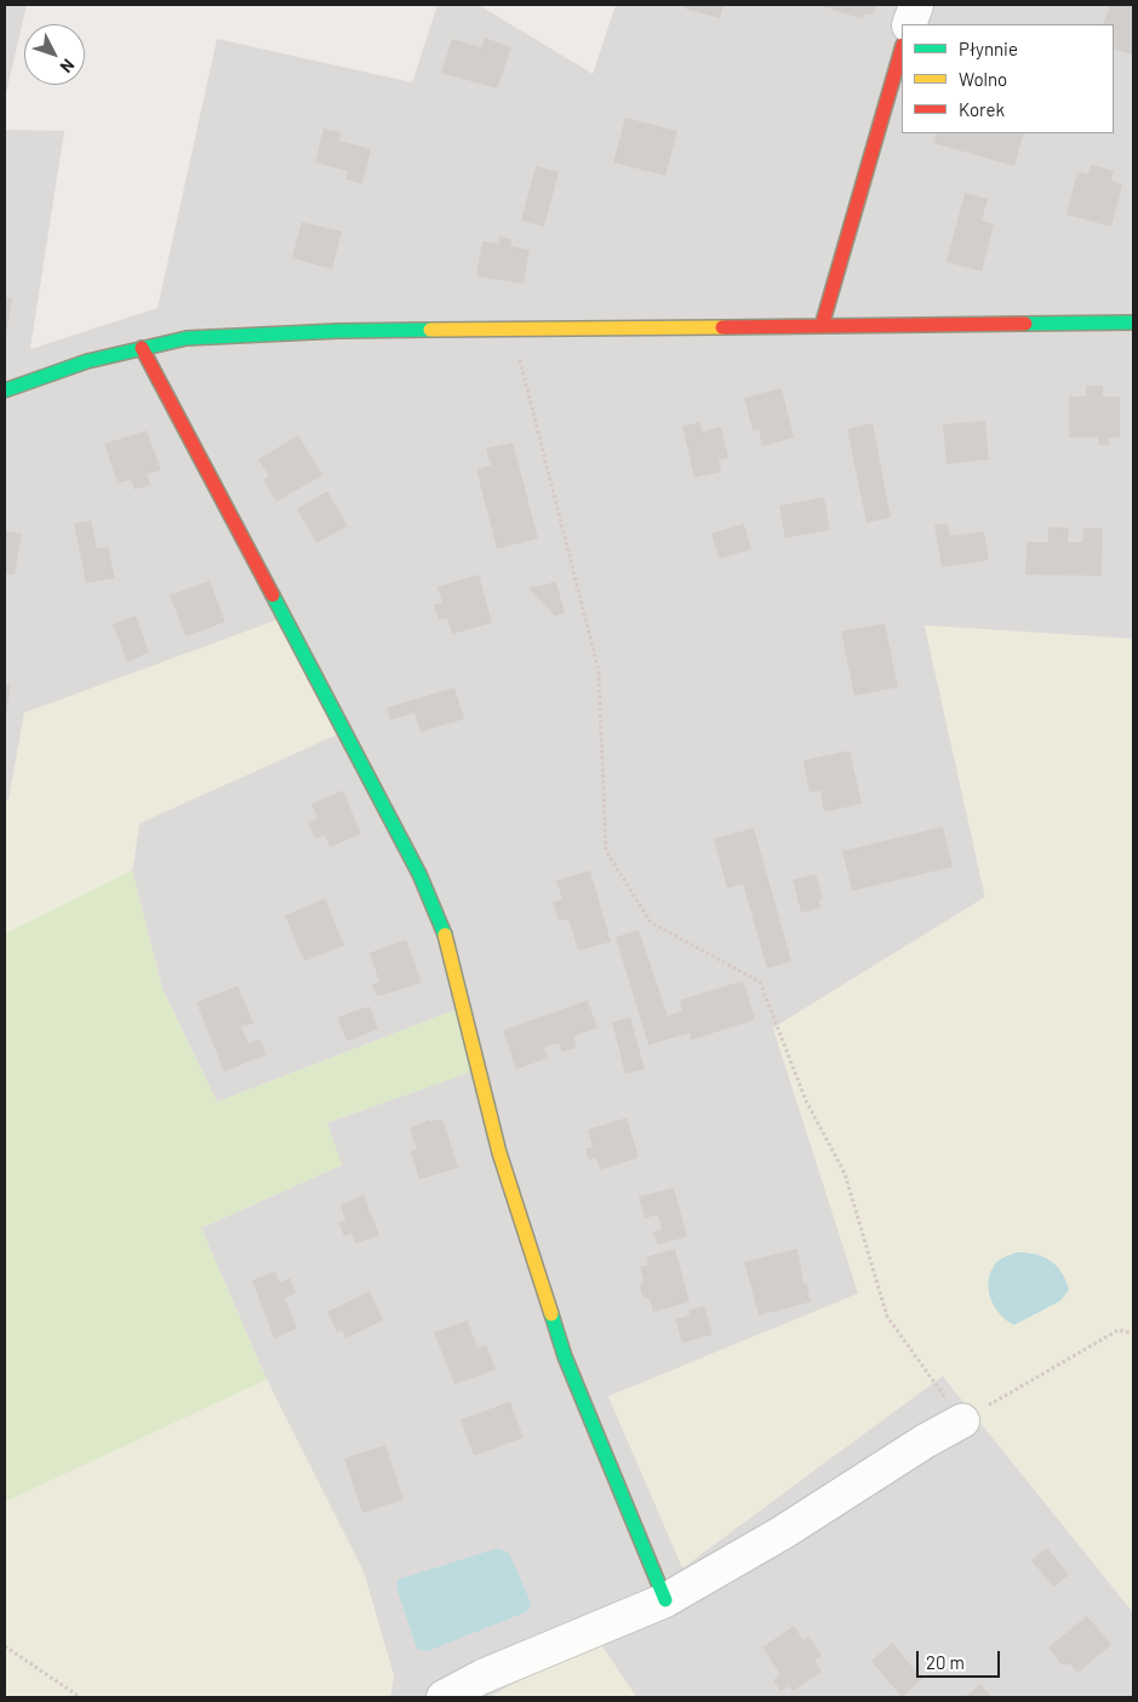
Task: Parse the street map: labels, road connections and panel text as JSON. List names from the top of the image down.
{
  "legend": ["Płynnie", "Wolno", "Korek"],
  "scale_bar": "20 m",
  "north": "bottom right"
}
